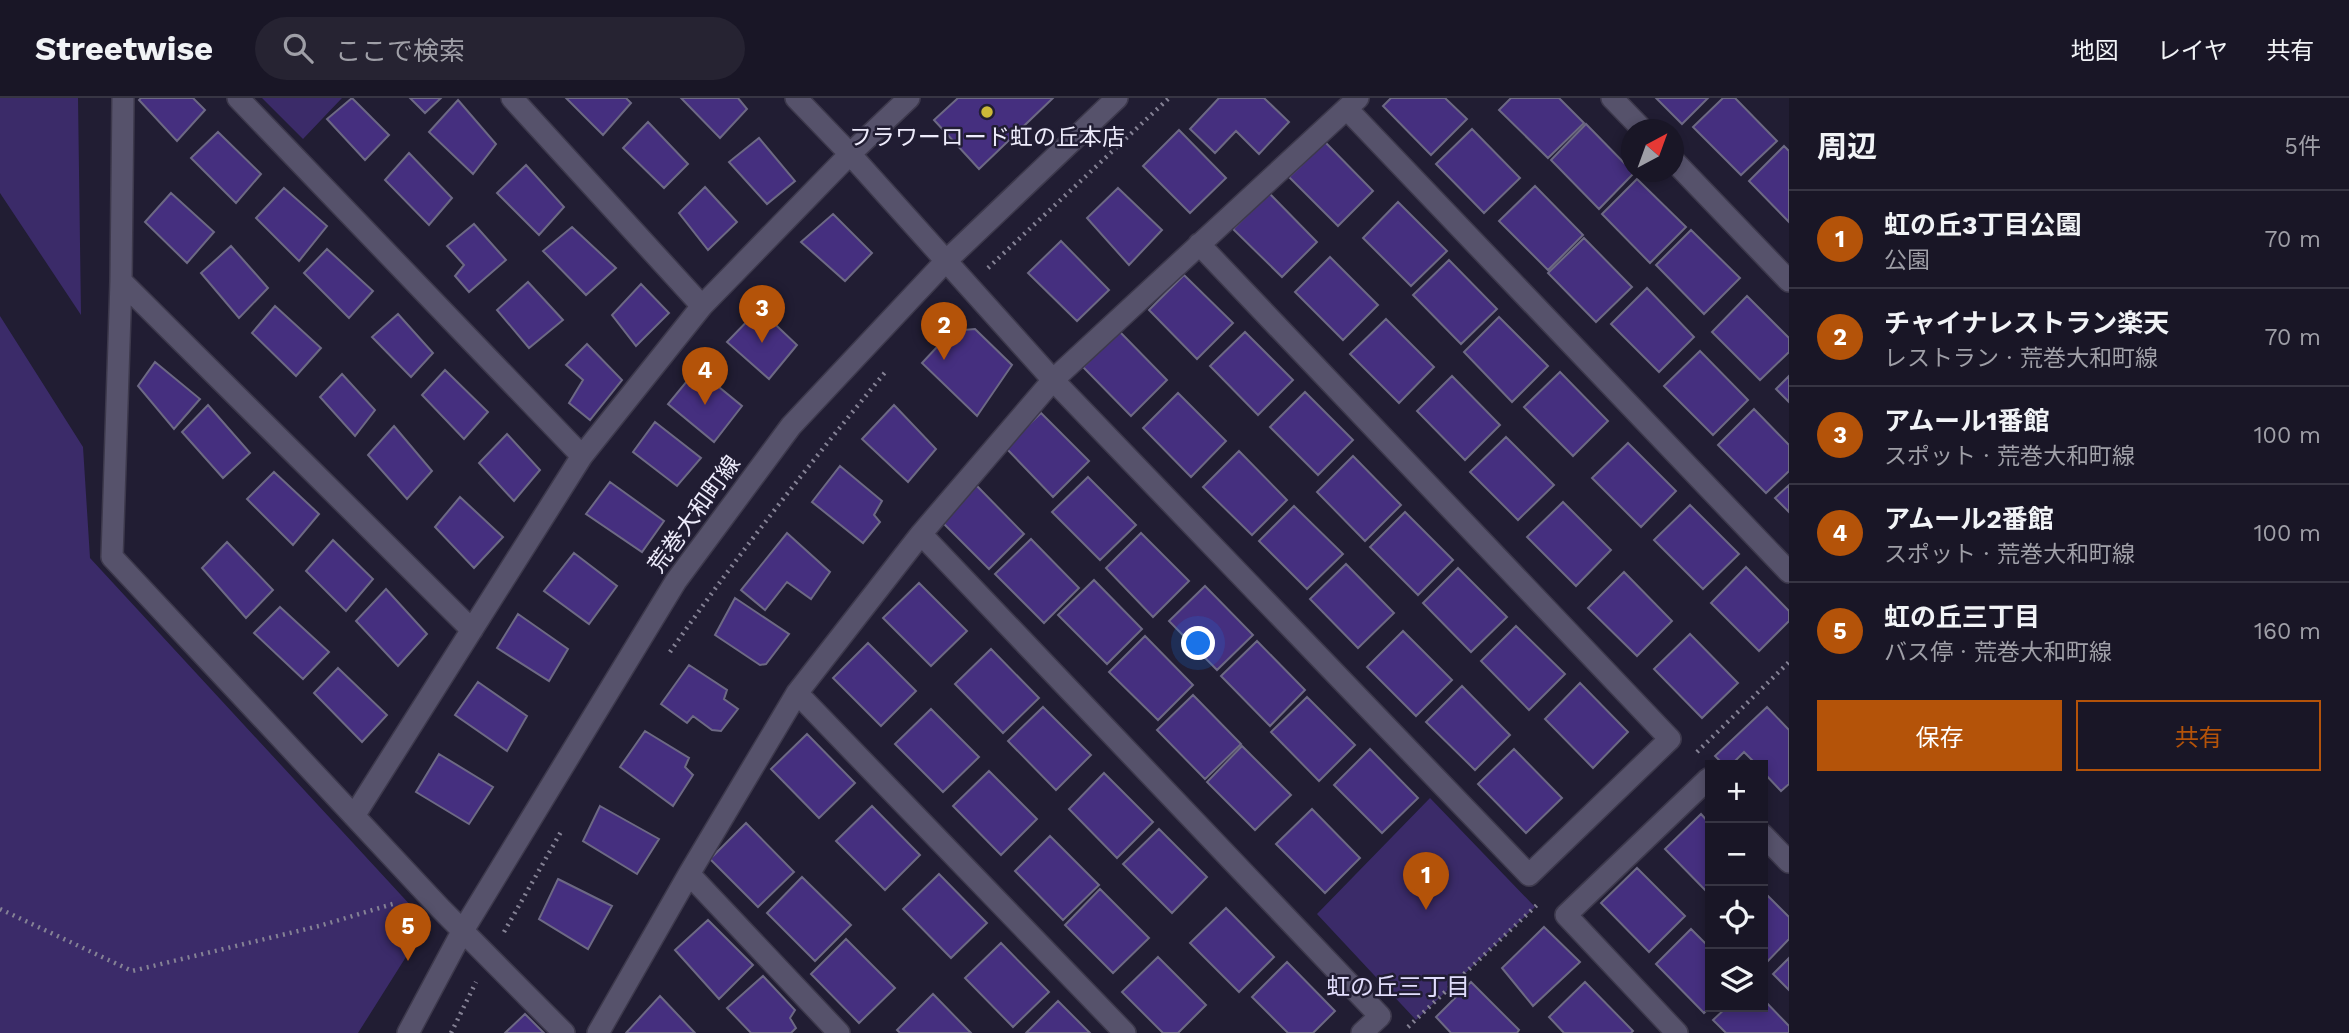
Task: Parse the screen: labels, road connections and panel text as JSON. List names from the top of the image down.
{
  "streets": {
    "street": ["荒巻大和町線"]
  },
  "districts": ["虹の丘三丁目"],
  "places": ["フラワーロード虹の丘本店"],
  "north": "top right",
  "page": {
    "header": "Streetwise",
    "search": "ここで検索",
    "nav": ["地図", "レイヤ", "共有"],
    "heading": ["周辺", "5件"],
    "list": [
      {
        "mark": "1",
        "name": "虹の丘3丁目公園",
        "note": "公園",
        "value": "70 m"
      },
      {
        "mark": "2",
        "name": "チャイナレストラン楽天",
        "note": "レストラン · 荒巻大和町線",
        "value": "70 m"
      },
      {
        "mark": "3",
        "name": "アムール1番館",
        "note": "スポット · 荒巻大和町線",
        "value": "100 m"
      },
      {
        "mark": "4",
        "name": "アムール2番館",
        "note": "スポット · 荒巻大和町線",
        "value": "100 m"
      },
      {
        "mark": "5",
        "name": "虹の丘三丁目",
        "note": "バス停 · 荒巻大和町線",
        "value": "160 m"
      }
    ],
    "pins": [
      "3",
      "2",
      "4",
      "1",
      "5"
    ],
    "buttons": ["保存", "共有"],
    "map_buttons": ["+", "−"]
  }
}
